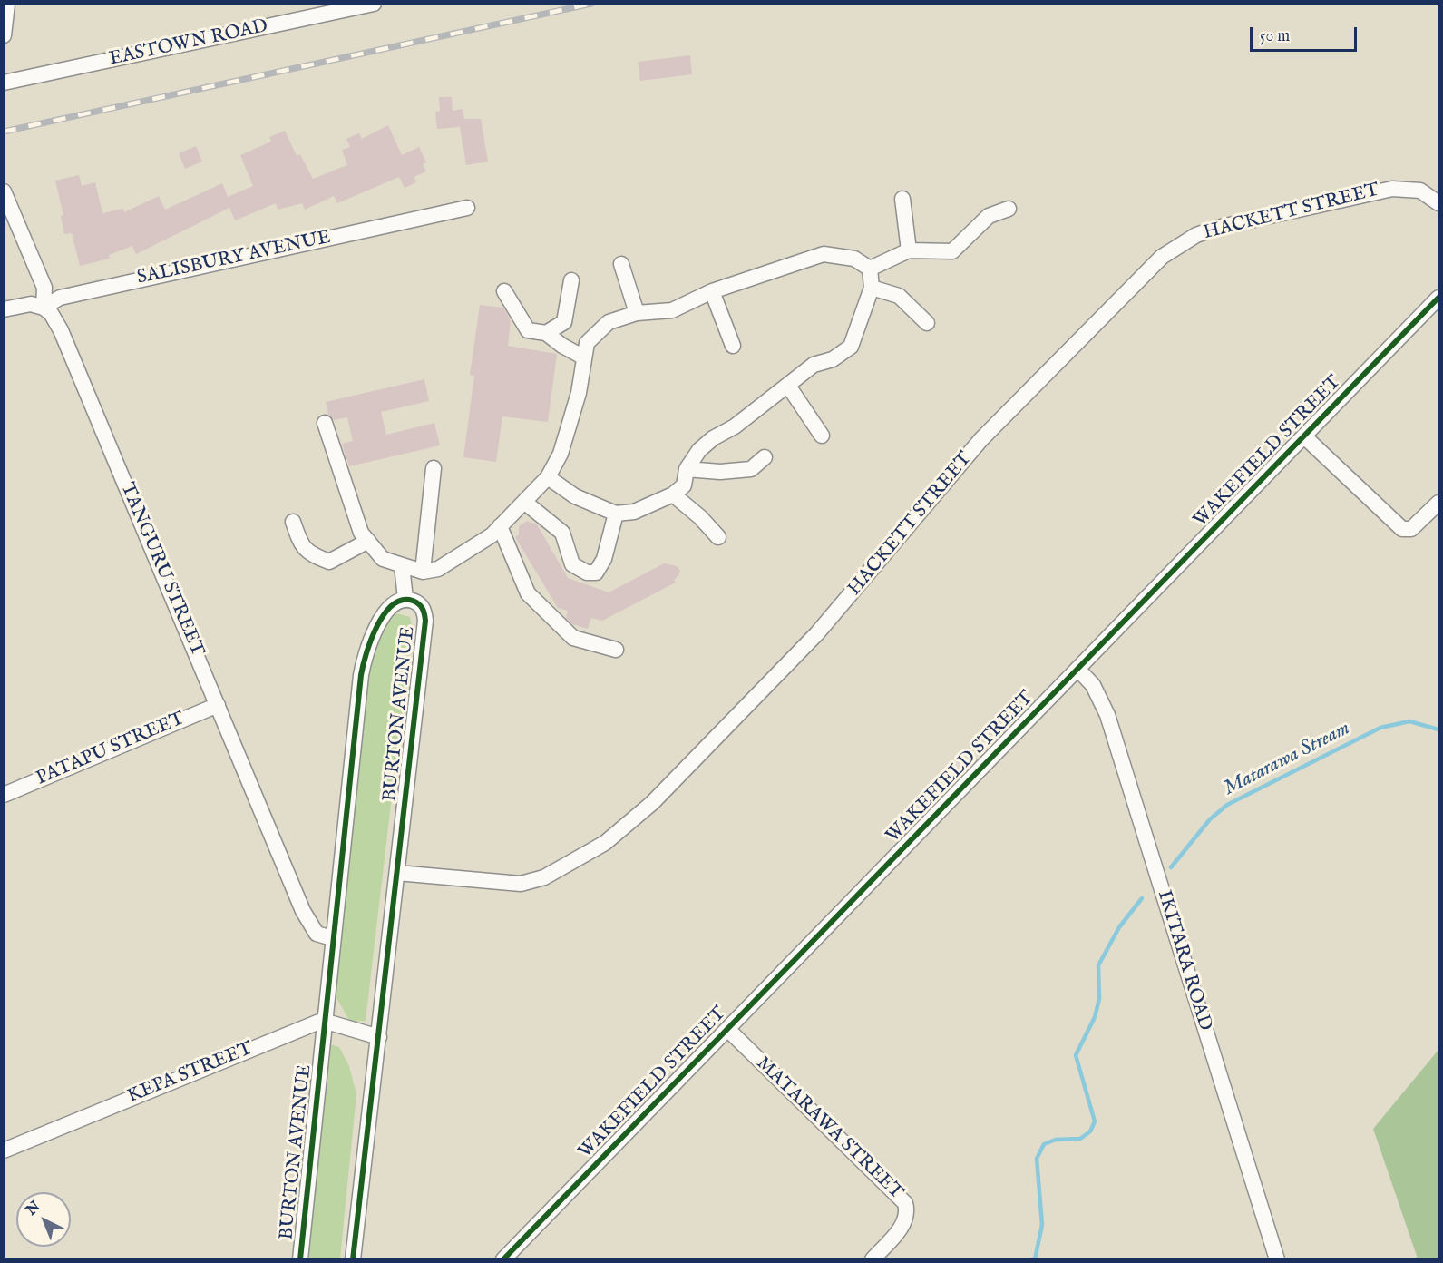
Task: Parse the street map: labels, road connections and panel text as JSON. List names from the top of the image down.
{
  "streets": {
    "street": [
      "EASTOWN ROAD",
      "HACKETT STREET",
      "SALISBURY AVENUE",
      "WAKEFIELD STREET",
      "TANGURU STREET",
      "BURTON AVENUE",
      "PATAPU STREET",
      "IKITARA ROAD",
      "KEPA STREET",
      "MATARAWA STREET"
    ]
  },
  "crossings": [
    ["HACKETT STREET", "BURTON AVENUE"],
    ["SALISBURY AVENUE", "TANGURU STREET"],
    ["WAKEFIELD STREET", "IKITARA ROAD"],
    ["WAKEFIELD STREET", "MATARAWA STREET"],
    ["TANGURU STREET", "BURTON AVENUE"],
    ["TANGURU STREET", "PATAPU STREET"],
    ["BURTON AVENUE", "KEPA STREET"]
  ],
  "water": ["Matarawa Stream"],
  "scale_bar": "50 m",
  "north": "top left"
}
